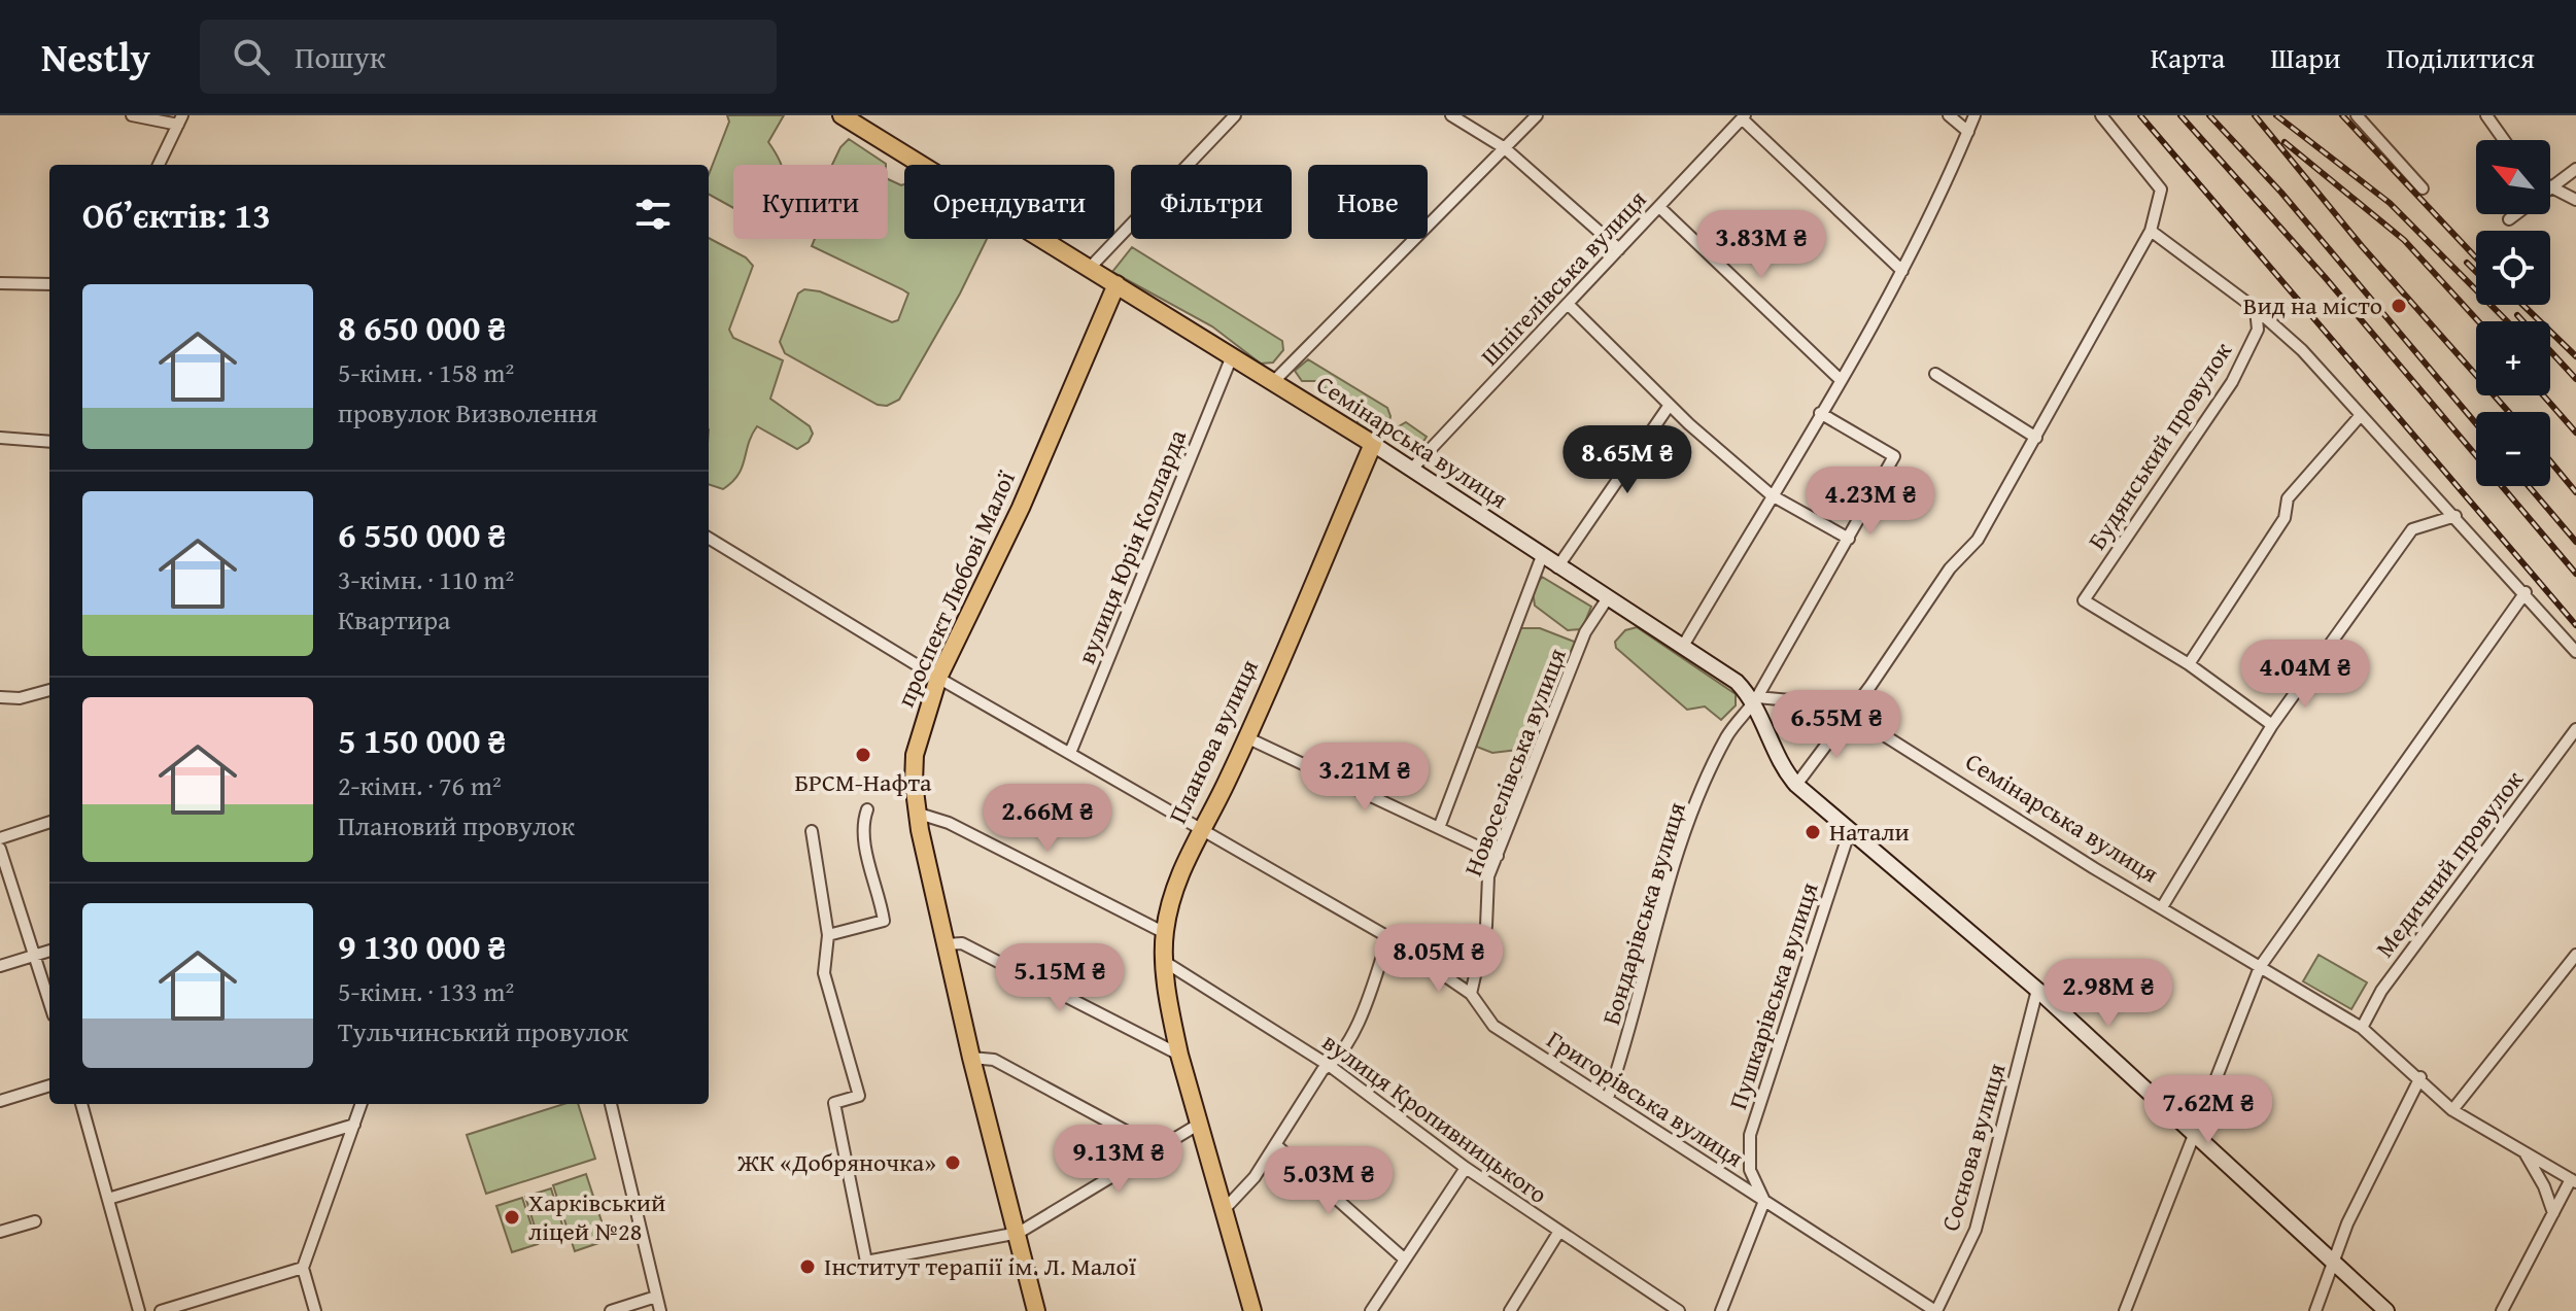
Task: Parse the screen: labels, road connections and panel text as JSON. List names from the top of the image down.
{
  "streets": {
    "main road": ["Семінарська вулиця", "проспект Любові Малої", "Планова вулиця"],
    "street": [
      "Шпігелівська вулиця",
      "Будянський провулок",
      "вулиця Юрія Колларда",
      "Новоселівська вулиця",
      "Медичний провулок",
      "Бондарівська вулиця",
      "Пушкарівська вулиця",
      "Григорівська вулиця",
      "вулиця Кропивницького",
      "Соснова вулиця"
    ]
  },
  "crossings": [
    ["Шпігелівська вулиця", "Семінарська вулиця"],
    ["Семінарська вулиця", "вулиця Юрія Колларда"],
    ["Семінарська вулиця", "проспект Любові Малої"],
    ["Семінарська вулиця", "Планова вулиця"],
    ["Семінарська вулиця", "Новоселівська вулиця"],
    ["Семінарська вулиця", "Медичний провулок"],
    ["Семінарська вулиця", "Бондарівська вулиця"],
    ["вулиця Юрія Колларда", "Григорівська вулиця"],
    ["проспект Любові Малої", "Григорівська вулиця"],
    ["Планова вулиця", "Григорівська вулиця"],
    ["Планова вулиця", "вулиця Кропивницького"],
    ["Новоселівська вулиця", "Григорівська вулиця"],
    ["Бондарівська вулиця", "Григорівська вулиця"],
    ["Пушкарівська вулиця", "Григорівська вулиця"],
    ["Григорівська вулиця", "Соснова вулиця"]
  ],
  "places": [
    "Вид на місто",
    "БРСМ-Нафта",
    "Натали",
    "ЖК «Добряночка»",
    "Харківський ліцей №28",
    "Інститут терапії ім. Л. Малої"
  ],
  "north": "top left",
  "page": {
    "header": "Nestly",
    "search": "Пошук",
    "nav": ["Карта", "Шари", "Поділитися"],
    "map_buttons": ["+", "−"],
    "chip": [
      "Купити",
      "Орендувати",
      "Фільтри",
      "Нове"
    ],
    "heading": "Об’єктів: 13",
    "price": [
      "3.83M ₴",
      "8.65M ₴",
      "4.23M ₴",
      "4.04M ₴",
      "6.55M ₴",
      "3.21M ₴",
      "2.66M ₴",
      "8.05M ₴",
      "5.15M ₴",
      "2.98M ₴",
      "7.62M ₴",
      "9.13M ₴",
      "5.03M ₴"
    ],
    "list": [
      {
        "name": "8 650 000 ₴",
        "note": "5-кімн. · 158 m² · провулок Визволення"
      },
      {
        "name": "6 550 000 ₴",
        "note": "3-кімн. · 110 m² · Квартира"
      },
      {
        "name": "5 150 000 ₴",
        "note": "2-кімн. · 76 m² · Плановий провулок"
      },
      {
        "name": "9 130 000 ₴",
        "note": "5-кімн. · 133 m² · Тульчинський провулок"
      }
    ]
  }
}
